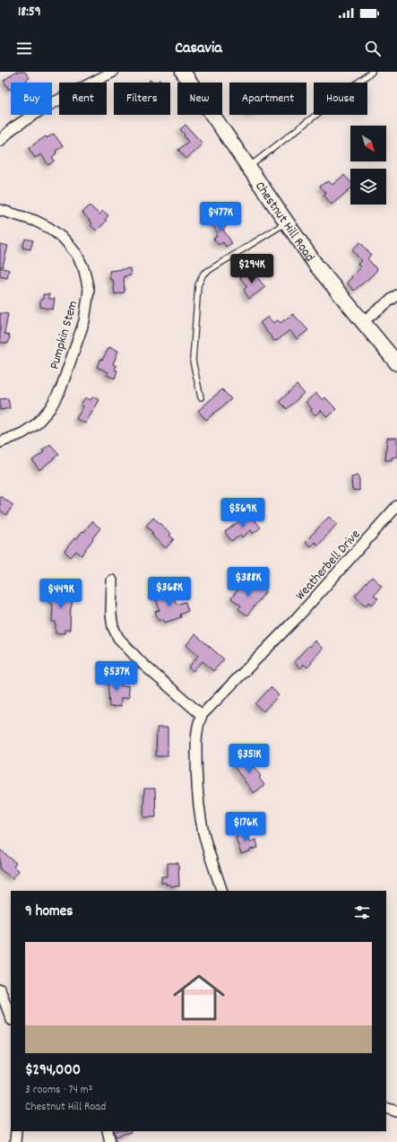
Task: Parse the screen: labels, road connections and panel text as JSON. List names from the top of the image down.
{
  "streets": {
    "main road": ["Chestnut Hill Road"],
    "street": ["Pumpkin Stem", "Weatherbell Drive"]
  },
  "north": "bottom right",
  "page": {
    "status": "18:59",
    "header": "Casavia",
    "chip": [
      "Buy",
      "Rent",
      "Filters",
      "New",
      "Apartment",
      "House"
    ],
    "price": [
      "$477K",
      "$294K",
      "$569K",
      "$388K",
      "$368K",
      "$449K",
      "$537K",
      "$351K",
      "$176K"
    ],
    "heading": "9 homes",
    "list": [
      {
        "name": "$294,000",
        "note": "3 rooms · 74 m² · Chestnut Hill Road"
      }
    ]
  }
}
